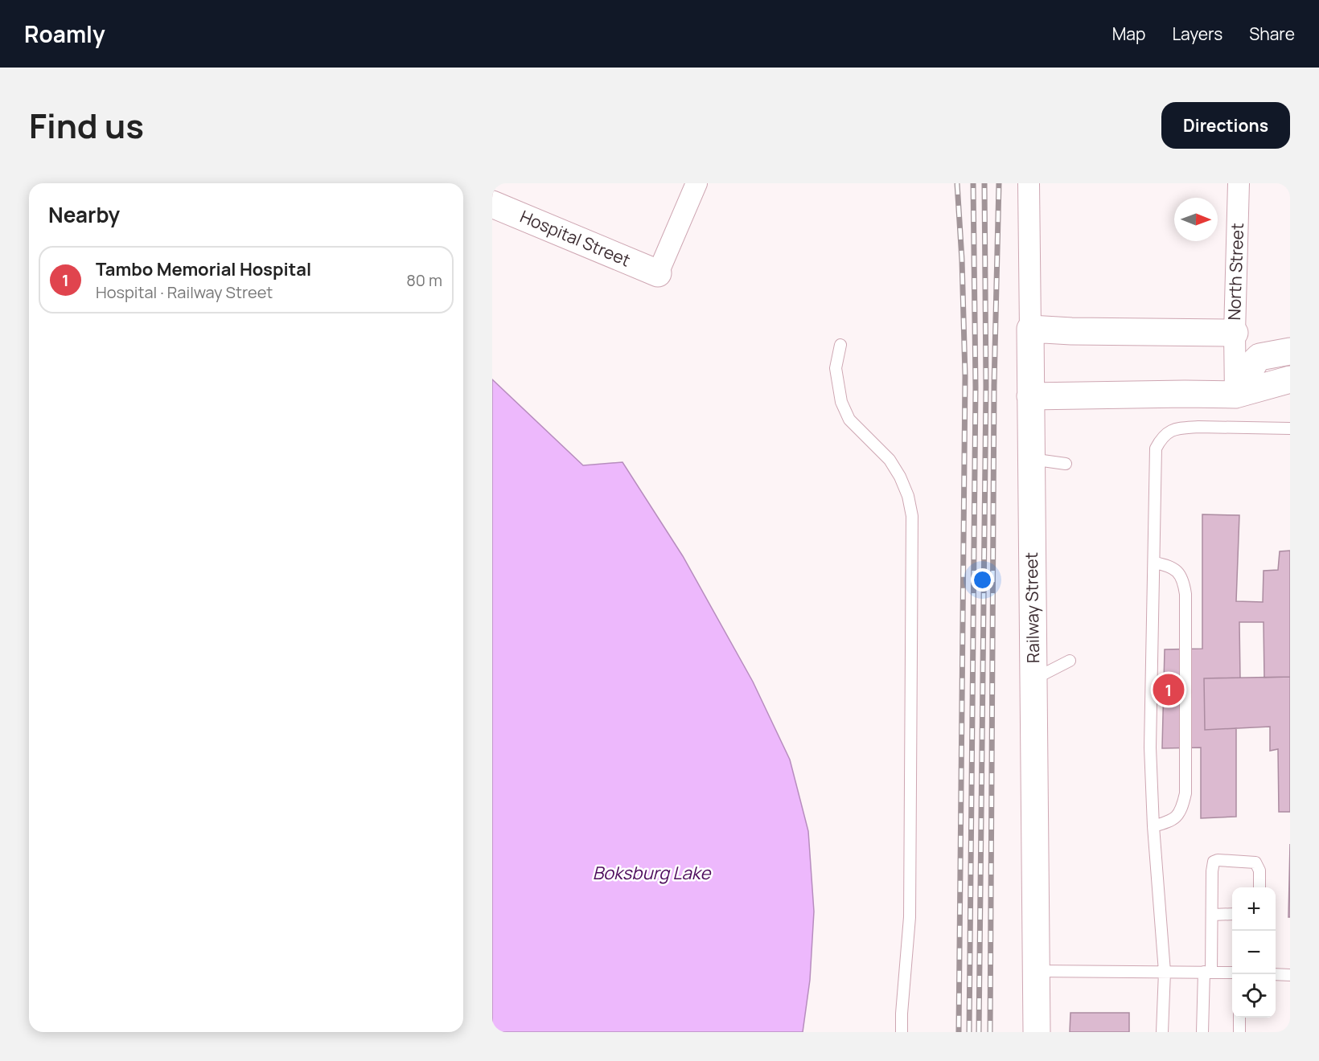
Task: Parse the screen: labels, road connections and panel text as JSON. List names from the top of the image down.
{
  "streets": {
    "street": ["Hospital Street", "North Street", "Railway Street"]
  },
  "water": ["Boksburg Lake"],
  "north": "right",
  "page": {
    "header": "Roamly",
    "nav": ["Map", "Layers", "Share"],
    "title": "Find us",
    "buttons": "Directions",
    "heading": "Nearby",
    "list": [
      {
        "mark": "1",
        "name": "Tambo Memorial Hospital",
        "note": "Hospital · Railway Street",
        "value": "80 m"
      }
    ],
    "pins": "1",
    "map_buttons": ["+", "−"]
  }
}
